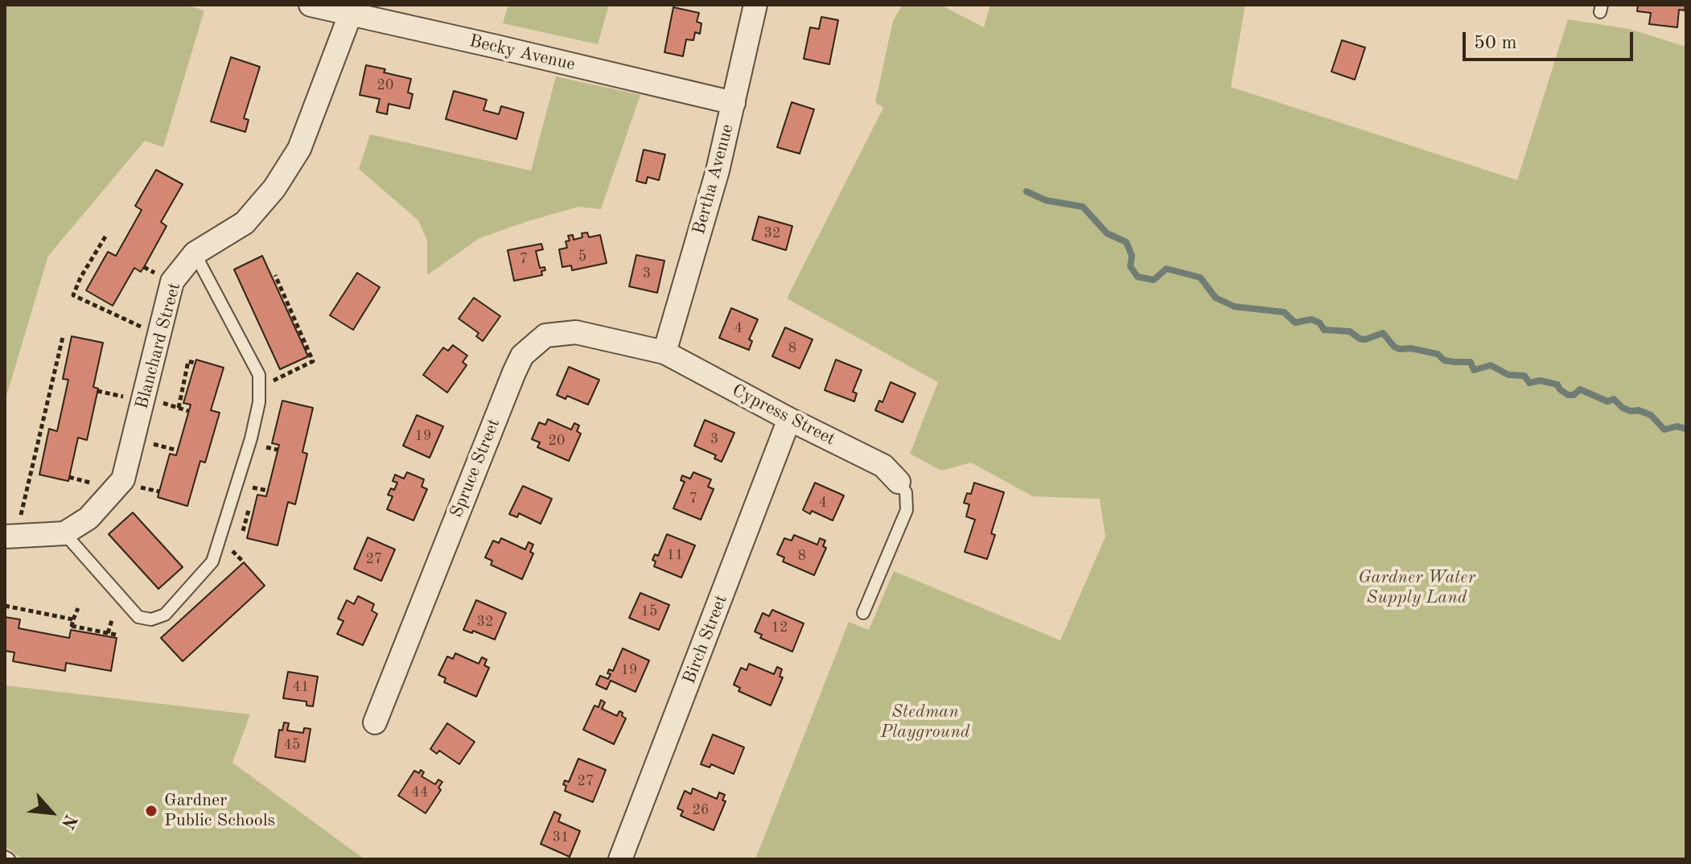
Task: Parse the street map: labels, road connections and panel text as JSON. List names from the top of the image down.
{
  "streets": {
    "street": [
      "Becky Avenue",
      "Bertha Avenue",
      "Blanchard Street",
      "Cypress Street",
      "Spruce Street",
      "Birch Street"
    ]
  },
  "crossings": [
    ["Becky Avenue", "Bertha Avenue"],
    ["Becky Avenue", "Blanchard Street"],
    ["Bertha Avenue", "Cypress Street"],
    ["Bertha Avenue", "Spruce Street"],
    ["Cypress Street", "Spruce Street"],
    ["Cypress Street", "Birch Street"]
  ],
  "parks": ["Gardner Water Supply Land", "Stedman Playground"],
  "places": ["Gardner Public Schools"],
  "house_numbers": [
    "20",
    "32",
    "5",
    "7",
    "3",
    "4",
    "8",
    "19",
    "3",
    "20",
    "7",
    "4",
    "11",
    "8",
    "27",
    "15",
    "32",
    "12",
    "19",
    "41",
    "45",
    "27",
    "44",
    "26",
    "31"
  ],
  "scale_bar": "50 m",
  "north": "bottom right"
}
